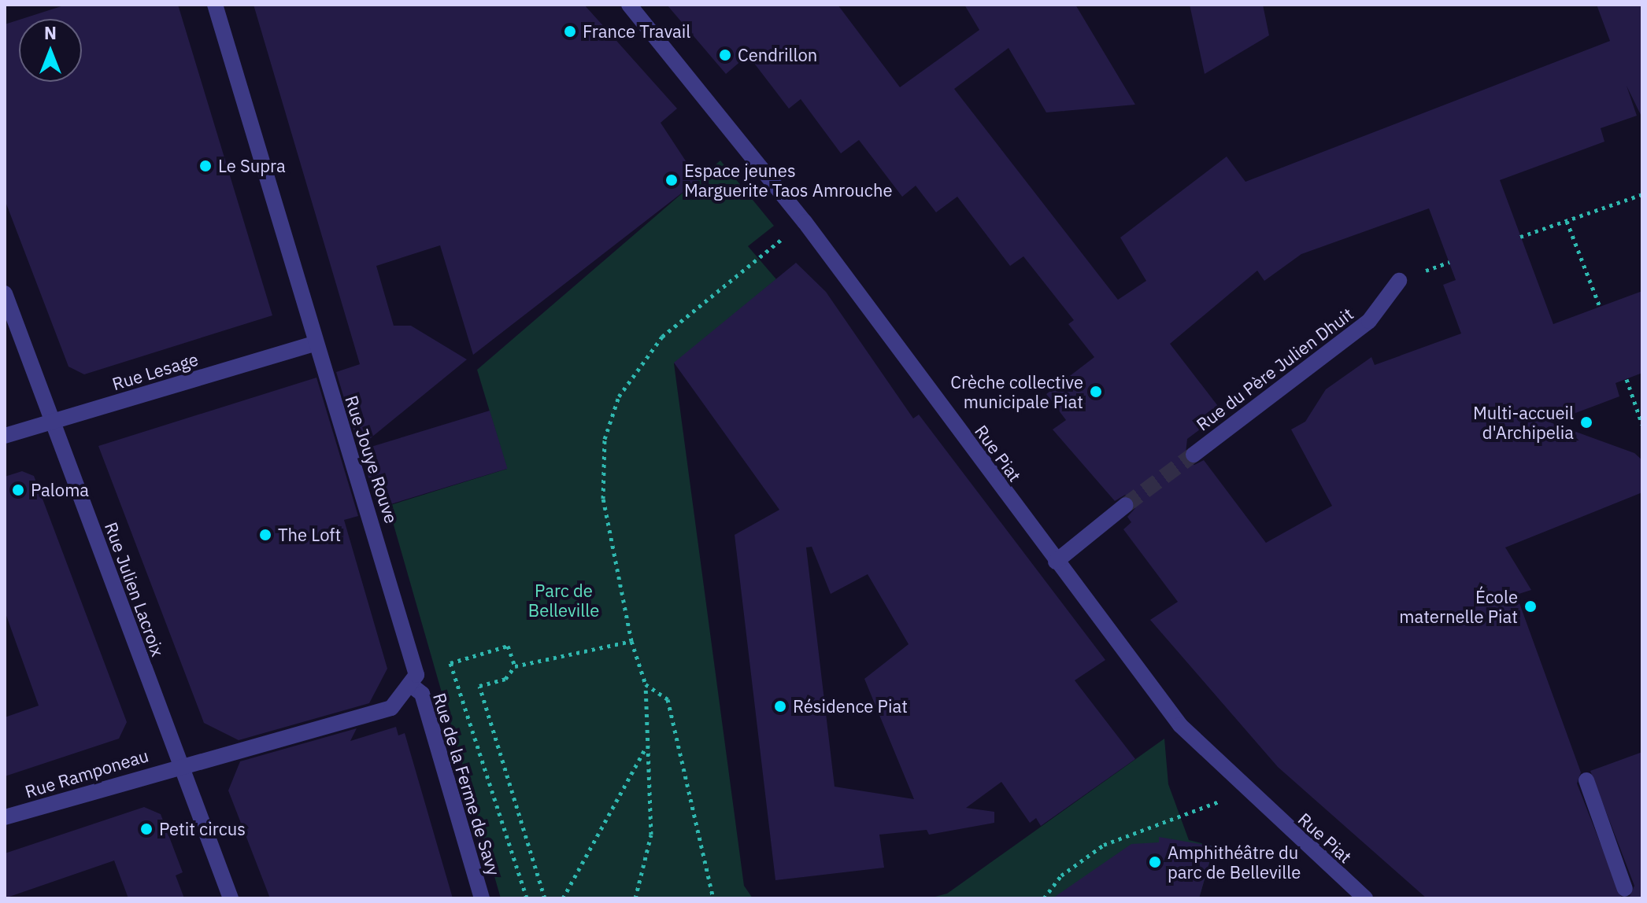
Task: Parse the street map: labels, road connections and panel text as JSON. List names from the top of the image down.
{
  "streets": {
    "street": [
      "Rue du Père Julien Dhuit",
      "Rue Lesage",
      "Rue Piat",
      "Rue Jouye Rouve",
      "Rue Julien Lacroix",
      "Rue Ramponeau",
      "Rue de la Ferme de Savy"
    ]
  },
  "crossings": [
    ["Rue Lesage", "Rue Jouye Rouve"],
    ["Rue Lesage", "Rue Julien Lacroix"],
    ["Rue Jouye Rouve", "Rue de la Ferme de Savy"],
    ["Rue Julien Lacroix", "Rue Ramponeau"]
  ],
  "parks": ["Parc de Belleville"],
  "places": [
    "France Travail",
    "Cendrillon",
    "Le Supra",
    "Espace jeunes Marguerite Taos Amrouche",
    "Crèche collective municipale Piat",
    "Multi-accueil d'Archipelia",
    "Paloma",
    "The Loft",
    "École maternelle Piat",
    "Résidence Piat",
    "Petit circus",
    "Amphithéâtre du parc de Belleville"
  ],
  "north": "top"
}
